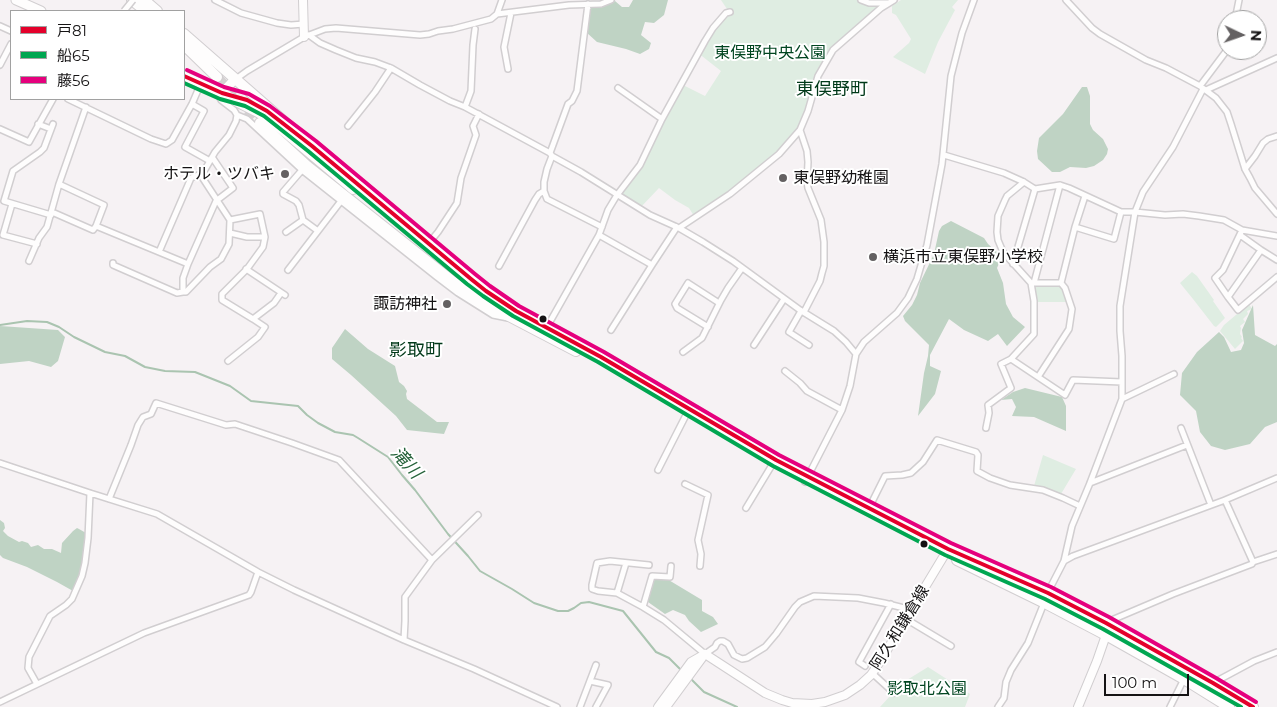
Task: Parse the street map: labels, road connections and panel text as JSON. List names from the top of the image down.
{
  "streets": {
    "main road": ["阿久和鎌倉線"]
  },
  "districts": ["東俣野町", "影取町"],
  "water": ["滝川"],
  "parks": ["東俣野中央公園", "影取北公園"],
  "places": [
    "ホテル・ツバキ",
    "東俣野幼稚園",
    "横浜市立東俣野小学校",
    "諏訪神社"
  ],
  "lines": ["transit line 藤56", "transit line 戸81", "transit line 船65"],
  "legend": ["戸81", "船65", "藤56"],
  "scale_bar": "100 m",
  "north": "right"
}
